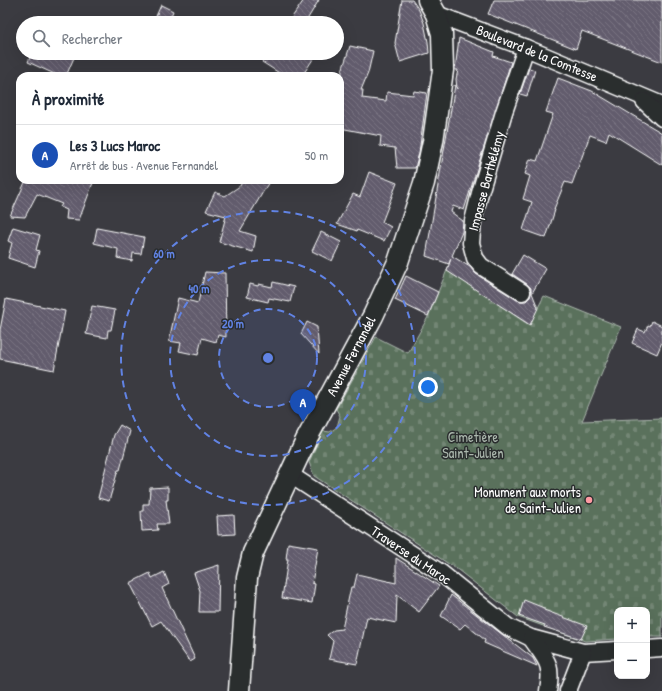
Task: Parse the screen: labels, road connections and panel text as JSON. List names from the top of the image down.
{
  "streets": {
    "main road": ["Avenue Fernandel"],
    "street": ["Boulevard de la Comtesse", "Impasse Barthélémy", "Traverse du Maroc"]
  },
  "crossings": [
    ["Boulevard de la Comtesse", "Impasse Barthélémy"],
    ["Boulevard de la Comtesse", "Avenue Fernandel"],
    ["Avenue Fernandel", "Traverse du Maroc"]
  ],
  "parks": ["Cimetière Saint-Julien"],
  "places": ["Monument aux morts de Saint-Julien"],
  "page": {
    "search": "Rechercher",
    "heading": "À proximité",
    "list": [
      {
        "mark": "A",
        "name": "Les 3 Lucs Maroc",
        "note": "Arrêt de bus · Avenue Fernandel",
        "value": "50 m"
      }
    ],
    "pins": "A",
    "map_buttons": ["+", "−"]
  },
  "rings": ["60 m", "40 m", "20 m"]
}
